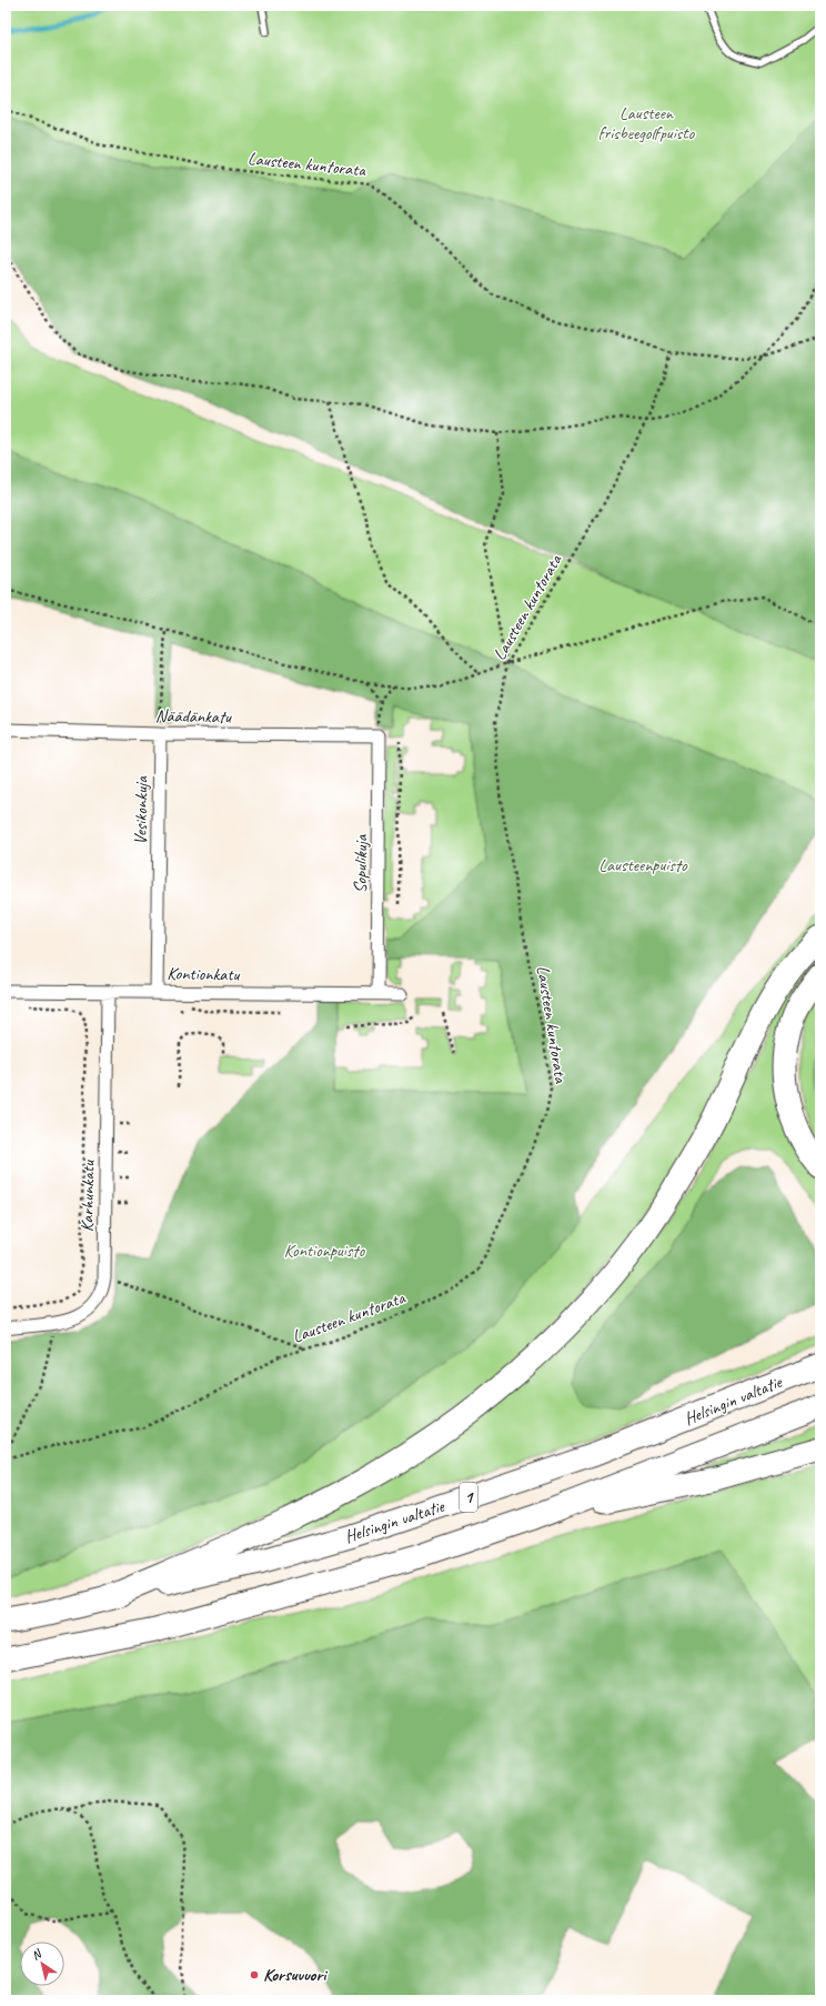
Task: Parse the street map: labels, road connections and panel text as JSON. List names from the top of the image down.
{
  "streets": {
    "highway": ["Helsingin valtatie", "1"],
    "street": [
      "Näädänkatu",
      "Vesikonkuja",
      "Sopulikuja",
      "Kontionkatu",
      "Karhunkatu"
    ],
    "path": ["Lausteen kuntorata"]
  },
  "crossings": [
    ["Näädänkatu", "Vesikonkuja"],
    ["Näädänkatu", "Sopulikuja"],
    ["Vesikonkuja", "Kontionkatu"],
    ["Sopulikuja", "Kontionkatu"],
    ["Kontionkatu", "Karhunkatu"]
  ],
  "parks": ["Lausteen frisbeegolfpuisto", "Lausteenpuisto", "Kontionpuisto"],
  "places": ["Korsuvuori"],
  "north": "top left"
}
